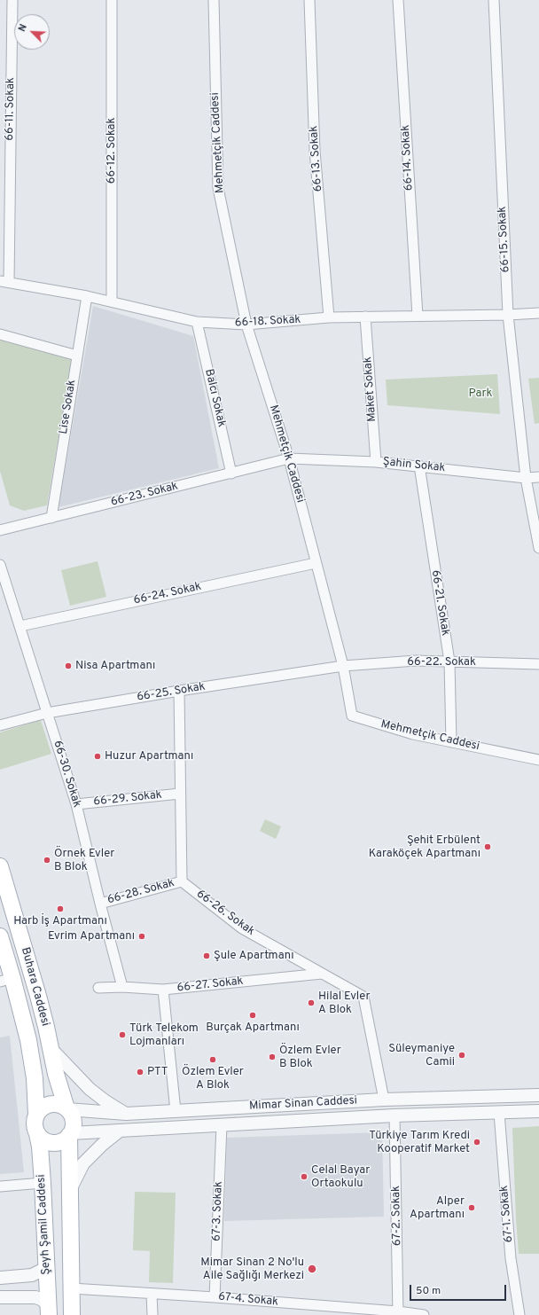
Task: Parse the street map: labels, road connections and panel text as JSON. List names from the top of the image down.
{
  "streets": {
    "main road": ["Buhara Caddesi", "Şeyh Şamil Caddesi"],
    "street": [
      "66-11. Sokak",
      "Mehmetçik Caddesi",
      "66-12. Sokak",
      "66-14. Sokak",
      "66-13. Sokak",
      "66-15. Sokak",
      "66-18. Sokak",
      "Maket Sokak",
      "Balcı Sokak",
      "Lise Sokak",
      "Şahin Sokak",
      "66-23. Sokak",
      "66-24. Sokak",
      "66-21. Sokak",
      "66-22. Sokak",
      "66-25. Sokak",
      "66-30. Sokak",
      "66-29. Sokak",
      "66-28. Sokak",
      "66-26. Sokak",
      "66-27. Sokak",
      "Mimar Sinan Caddesi",
      "67-3. Sokak",
      "67-1. Sokak",
      "67-2. Sokak",
      "67-4. Sokak"
    ]
  },
  "crossings": [
    ["66-11. Sokak", "66-18. Sokak"],
    ["Mehmetçik Caddesi", "66-18. Sokak"],
    ["Mehmetçik Caddesi", "Şahin Sokak"],
    ["Mehmetçik Caddesi", "66-23. Sokak"],
    ["Mehmetçik Caddesi", "66-24. Sokak"],
    ["Mehmetçik Caddesi", "66-21. Sokak"],
    ["Mehmetçik Caddesi", "66-22. Sokak"],
    ["Mehmetçik Caddesi", "66-25. Sokak"],
    ["66-12. Sokak", "66-18. Sokak"],
    ["66-14. Sokak", "66-18. Sokak"],
    ["66-13. Sokak", "66-18. Sokak"],
    ["66-15. Sokak", "66-18. Sokak"],
    ["66-15. Sokak", "Şahin Sokak"],
    ["66-18. Sokak", "Maket Sokak"],
    ["66-18. Sokak", "Balcı Sokak"],
    ["66-18. Sokak", "Lise Sokak"],
    ["Maket Sokak", "Şahin Sokak"],
    ["Balcı Sokak", "66-23. Sokak"],
    ["Lise Sokak", "66-23. Sokak"],
    ["Şahin Sokak", "66-23. Sokak"],
    ["Şahin Sokak", "66-21. Sokak"],
    ["66-24. Sokak", "66-30. Sokak"],
    ["66-21. Sokak", "66-22. Sokak"],
    ["66-22. Sokak", "66-25. Sokak"],
    ["66-25. Sokak", "66-30. Sokak"],
    ["66-30. Sokak", "66-29. Sokak"],
    ["66-30. Sokak", "66-28. Sokak"],
    ["66-30. Sokak", "66-27. Sokak"],
    ["66-28. Sokak", "66-26. Sokak"],
    ["66-26. Sokak", "66-27. Sokak"],
    ["66-26. Sokak", "Mimar Sinan Caddesi"],
    ["Buhara Caddesi", "Mimar Sinan Caddesi"],
    ["Buhara Caddesi", "Şeyh Şamil Caddesi"],
    ["Mimar Sinan Caddesi", "67-3. Sokak"],
    ["Mimar Sinan Caddesi", "67-1. Sokak"],
    ["Mimar Sinan Caddesi", "67-2. Sokak"],
    ["Mimar Sinan Caddesi", "Şeyh Şamil Caddesi"],
    ["67-3. Sokak", "67-4. Sokak"],
    ["67-2. Sokak", "67-4. Sokak"]
  ],
  "parks": ["Park"],
  "places": [
    "Nisa Apartmanı",
    "Huzur Apartmanı",
    "Şehit Erbülent Karaköçek Apartmanı",
    "Örnek Evler B Blok",
    "Harb İş Apartmanı",
    "Evrim Apartmanı",
    "Şule Apartmanı",
    "Hilal Evler A Blok",
    "Burçak Apartmanı",
    "Türk Telekom Lojmanları",
    "Süleymaniye Camii",
    "Özlem Evler B Blok",
    "Özlem Evler A Blok",
    "PTT",
    "Türkiye Tarım Kredi Kooperatif Market",
    "Celal Bayar Ortaokulu",
    "Alper Apartmanı",
    "Mimar Sinan 2 No'lu Aile Sağlığı Merkezi"
  ],
  "scale_bar": "50 m",
  "north": "top left"
}
